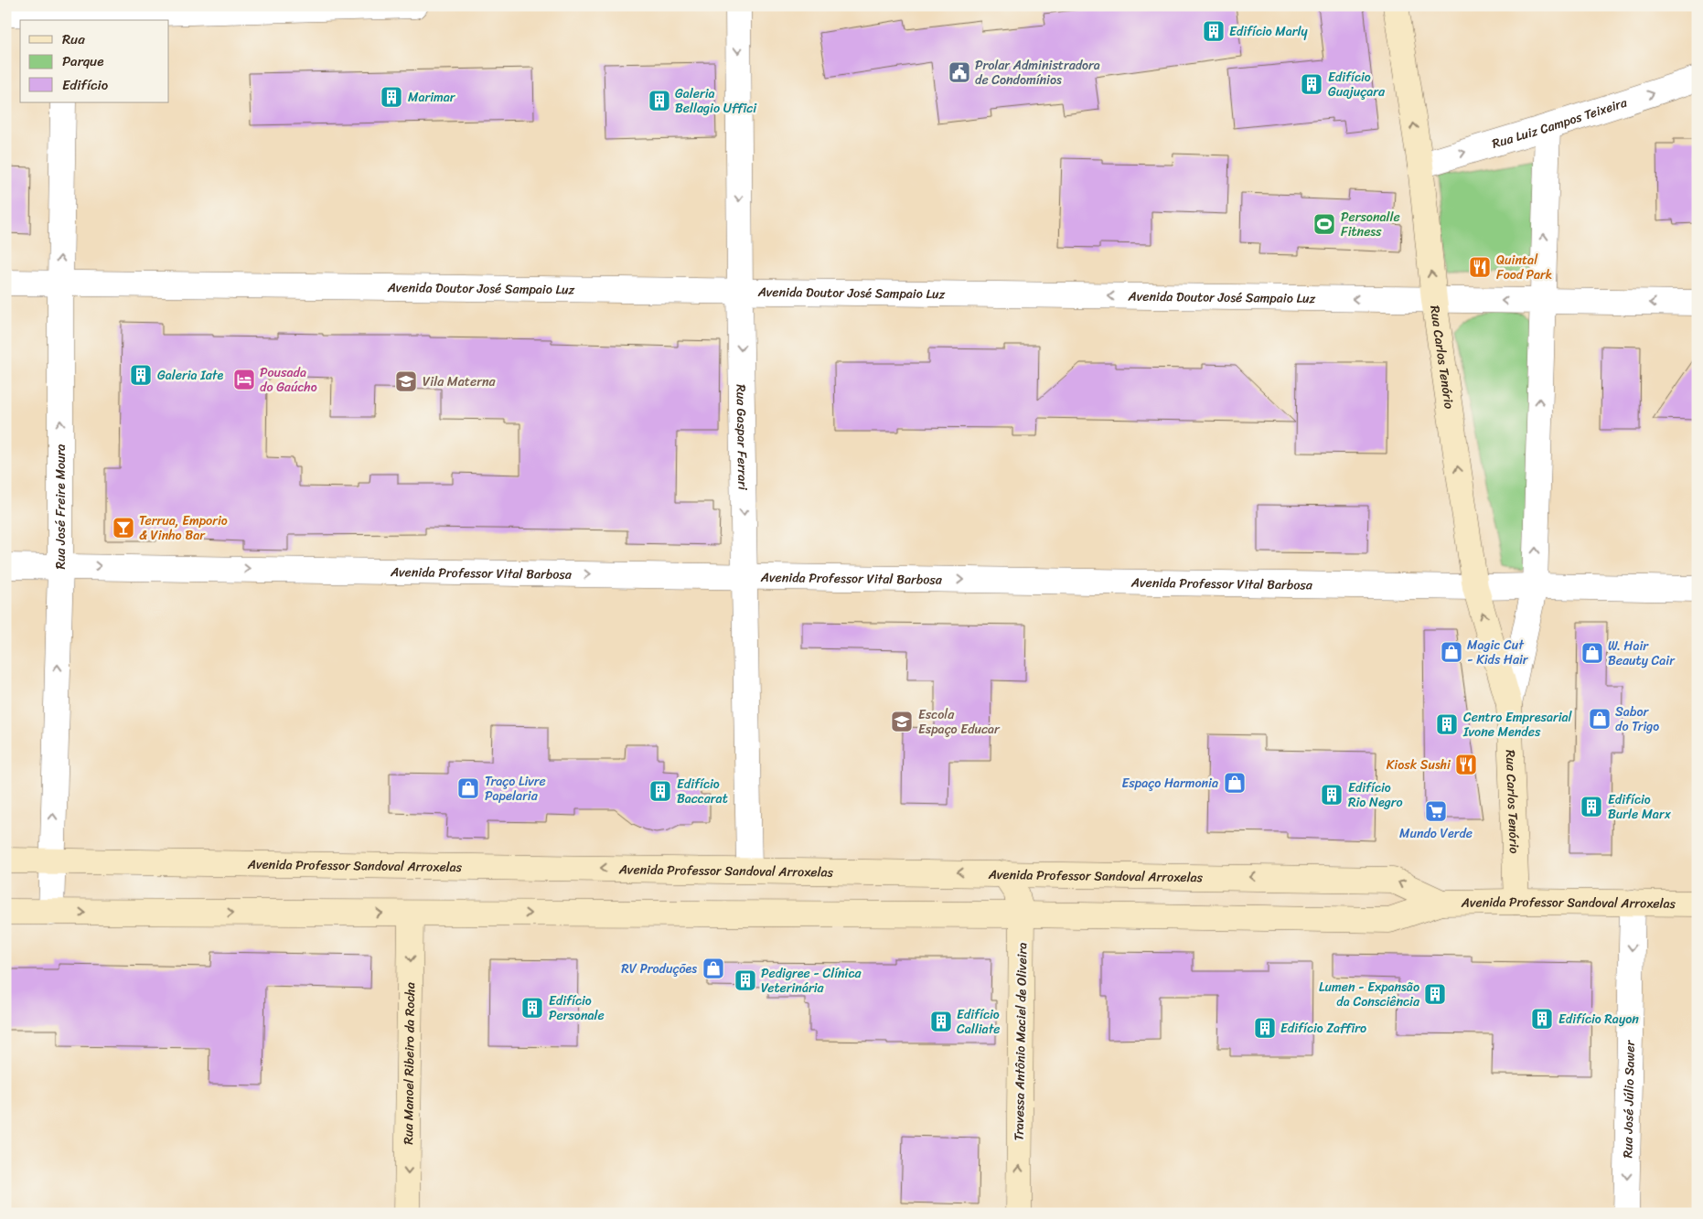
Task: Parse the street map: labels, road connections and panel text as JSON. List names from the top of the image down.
{
  "streets": {
    "street": [
      "Rua Luiz Campos Teixeira",
      "Avenida Doutor José Sampaio Luz",
      "Rua Carlos Tenório",
      "Rua Gaspar Ferrari",
      "Rua José Freire Moura",
      "Avenida Professor Vital Barbosa",
      "Avenida Professor Sandoval Arroxelas",
      "Travessa Antônio Maciel de Oliveira",
      "Rua Manoel Ribeiro da Rocha",
      "Rua José Júlio Sawer"
    ]
  },
  "crossings": [
    ["Rua Luiz Campos Teixeira", "Rua Carlos Tenório"],
    ["Avenida Doutor José Sampaio Luz", "Rua Carlos Tenório"],
    ["Avenida Doutor José Sampaio Luz", "Rua Gaspar Ferrari"],
    ["Avenida Doutor José Sampaio Luz", "Rua José Freire Moura"],
    ["Rua Carlos Tenório", "Avenida Professor Vital Barbosa"],
    ["Rua Carlos Tenório", "Avenida Professor Sandoval Arroxelas"],
    ["Rua Gaspar Ferrari", "Avenida Professor Vital Barbosa"],
    ["Rua Gaspar Ferrari", "Avenida Professor Sandoval Arroxelas"],
    ["Rua José Freire Moura", "Avenida Professor Vital Barbosa"],
    ["Rua José Freire Moura", "Avenida Professor Sandoval Arroxelas"],
    ["Avenida Professor Sandoval Arroxelas", "Travessa Antônio Maciel de Oliveira"],
    ["Avenida Professor Sandoval Arroxelas", "Rua Manoel Ribeiro da Rocha"],
    ["Avenida Professor Sandoval Arroxelas", "Rua José Júlio Sawer"]
  ],
  "one_way": [
    "Rua Luiz Campos Teixeira",
    "Avenida Doutor José Sampaio Luz",
    "Rua Carlos Tenório",
    "Rua Gaspar Ferrari",
    "Rua José Freire Moura",
    "Avenida Professor Vital Barbosa",
    "Travessa Antônio Maciel de Oliveira",
    "Rua Manoel Ribeiro da Rocha",
    "Rua José Júlio Sawer"
  ],
  "places": {
    "building": [
      "Edifício Marly",
      "Edifício Guajuçara",
      "Marimar",
      "Galeria Bellagio Uffici",
      "Galeria Iate",
      "Centro Empresarial Ivone Mendes",
      "Edifício Baccarat",
      "Edifício Rio Negro",
      "Edifício Burle Marx",
      "Pedigree - Clínica Veterinária",
      "Lumen - Expansão da Consciência",
      "Edifício Personale",
      "Edifício Rayon",
      "Edifício Calliate",
      "Edifício Zaffiro"
    ],
    "public building": ["Prolar Administradora de Condomínios"],
    "sports": ["Personalle Fitness"],
    "restaurant": ["Quintal Food Park", "Kiosk Sushi"],
    "hotel": ["Pousada do Gaúcho"],
    "school or university": ["Vila Materna", "Escola Espaço Educar"],
    "bar": ["Terrua, Emporio & Vinho Bar"],
    "shop": [
      "Magic Cut - Kids Hair",
      "W. Hair Beauty Cair",
      "Sabor do Trigo",
      "Espaço Harmonia",
      "Traço Livre Papelaria",
      "RV Produções"
    ],
    "supermarket": ["Mundo Verde"]
  },
  "legend": ["Rua", "Parque", "Edifício"]
}
